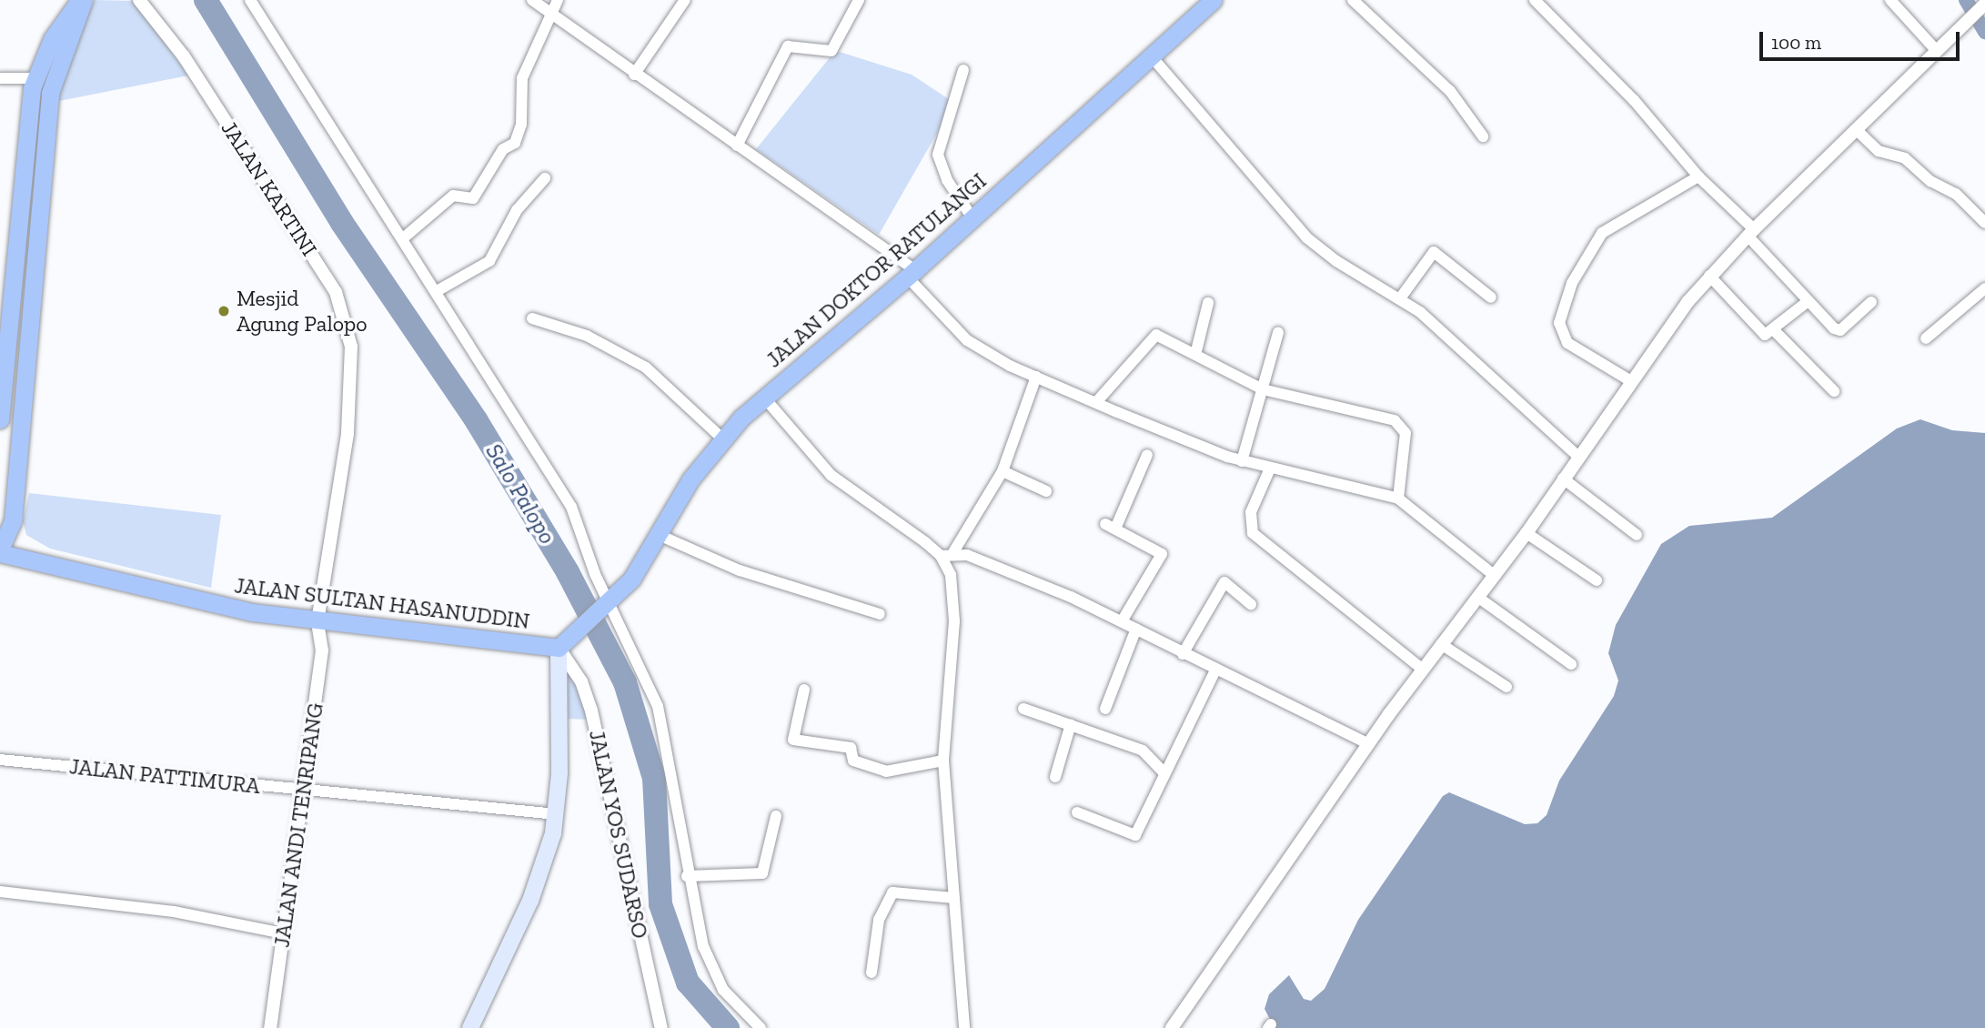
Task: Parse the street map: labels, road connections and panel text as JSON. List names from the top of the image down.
{
  "streets": {
    "highway": ["JALAN DOKTOR RATULANGI", "JALAN SULTAN HASANUDDIN"],
    "street": [
      "JALAN KARTINI",
      "JALAN PATTIMURA",
      "JALAN ANDI TENRIPANG",
      "JALAN YOS SUDARSO"
    ]
  },
  "crossings": [
    ["JALAN KARTINI", "JALAN SULTAN HASANUDDIN"],
    ["JALAN KARTINI", "JALAN ANDI TENRIPANG"],
    ["JALAN DOKTOR RATULANGI", "JALAN SULTAN HASANUDDIN"],
    ["JALAN DOKTOR RATULANGI", "JALAN YOS SUDARSO"],
    ["JALAN SULTAN HASANUDDIN", "JALAN ANDI TENRIPANG"],
    ["JALAN SULTAN HASANUDDIN", "JALAN YOS SUDARSO"],
    ["JALAN PATTIMURA", "JALAN ANDI TENRIPANG"]
  ],
  "water": ["Salo Palopo"],
  "places": ["Mesjid Agung Palopo"],
  "scale_bar": "100 m"
}
